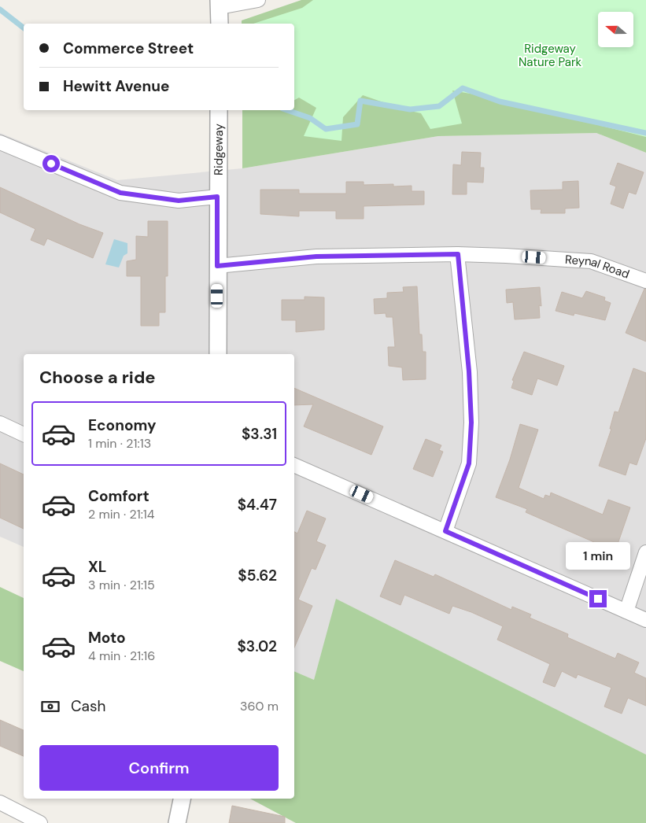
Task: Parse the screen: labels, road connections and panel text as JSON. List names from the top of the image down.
{
  "streets": {
    "street": ["Ridgeway", "Reynal Road"]
  },
  "crossings": [
    ["Ridgeway", "Reynal Road"]
  ],
  "parks": ["Ridgeway Nature Park"],
  "north": "left",
  "page": {
    "banner": ["Commerce Street", "Hewitt Avenue"],
    "heading": "Choose a ride",
    "list": [
      {
        "name": "Economy",
        "note": "1 min · 21:13",
        "value": "$3.31"
      },
      {
        "name": "Comfort",
        "note": "2 min · 21:14",
        "value": "$4.47"
      },
      {
        "name": "XL",
        "note": "3 min · 21:15",
        "value": "$5.62"
      },
      {
        "name": "Moto",
        "note": "4 min · 21:16",
        "value": "$3.02"
      }
    ],
    "bubble": "1 min",
    "pay": ["Cash", "360 m"],
    "buttons": "Confirm"
  }
}
